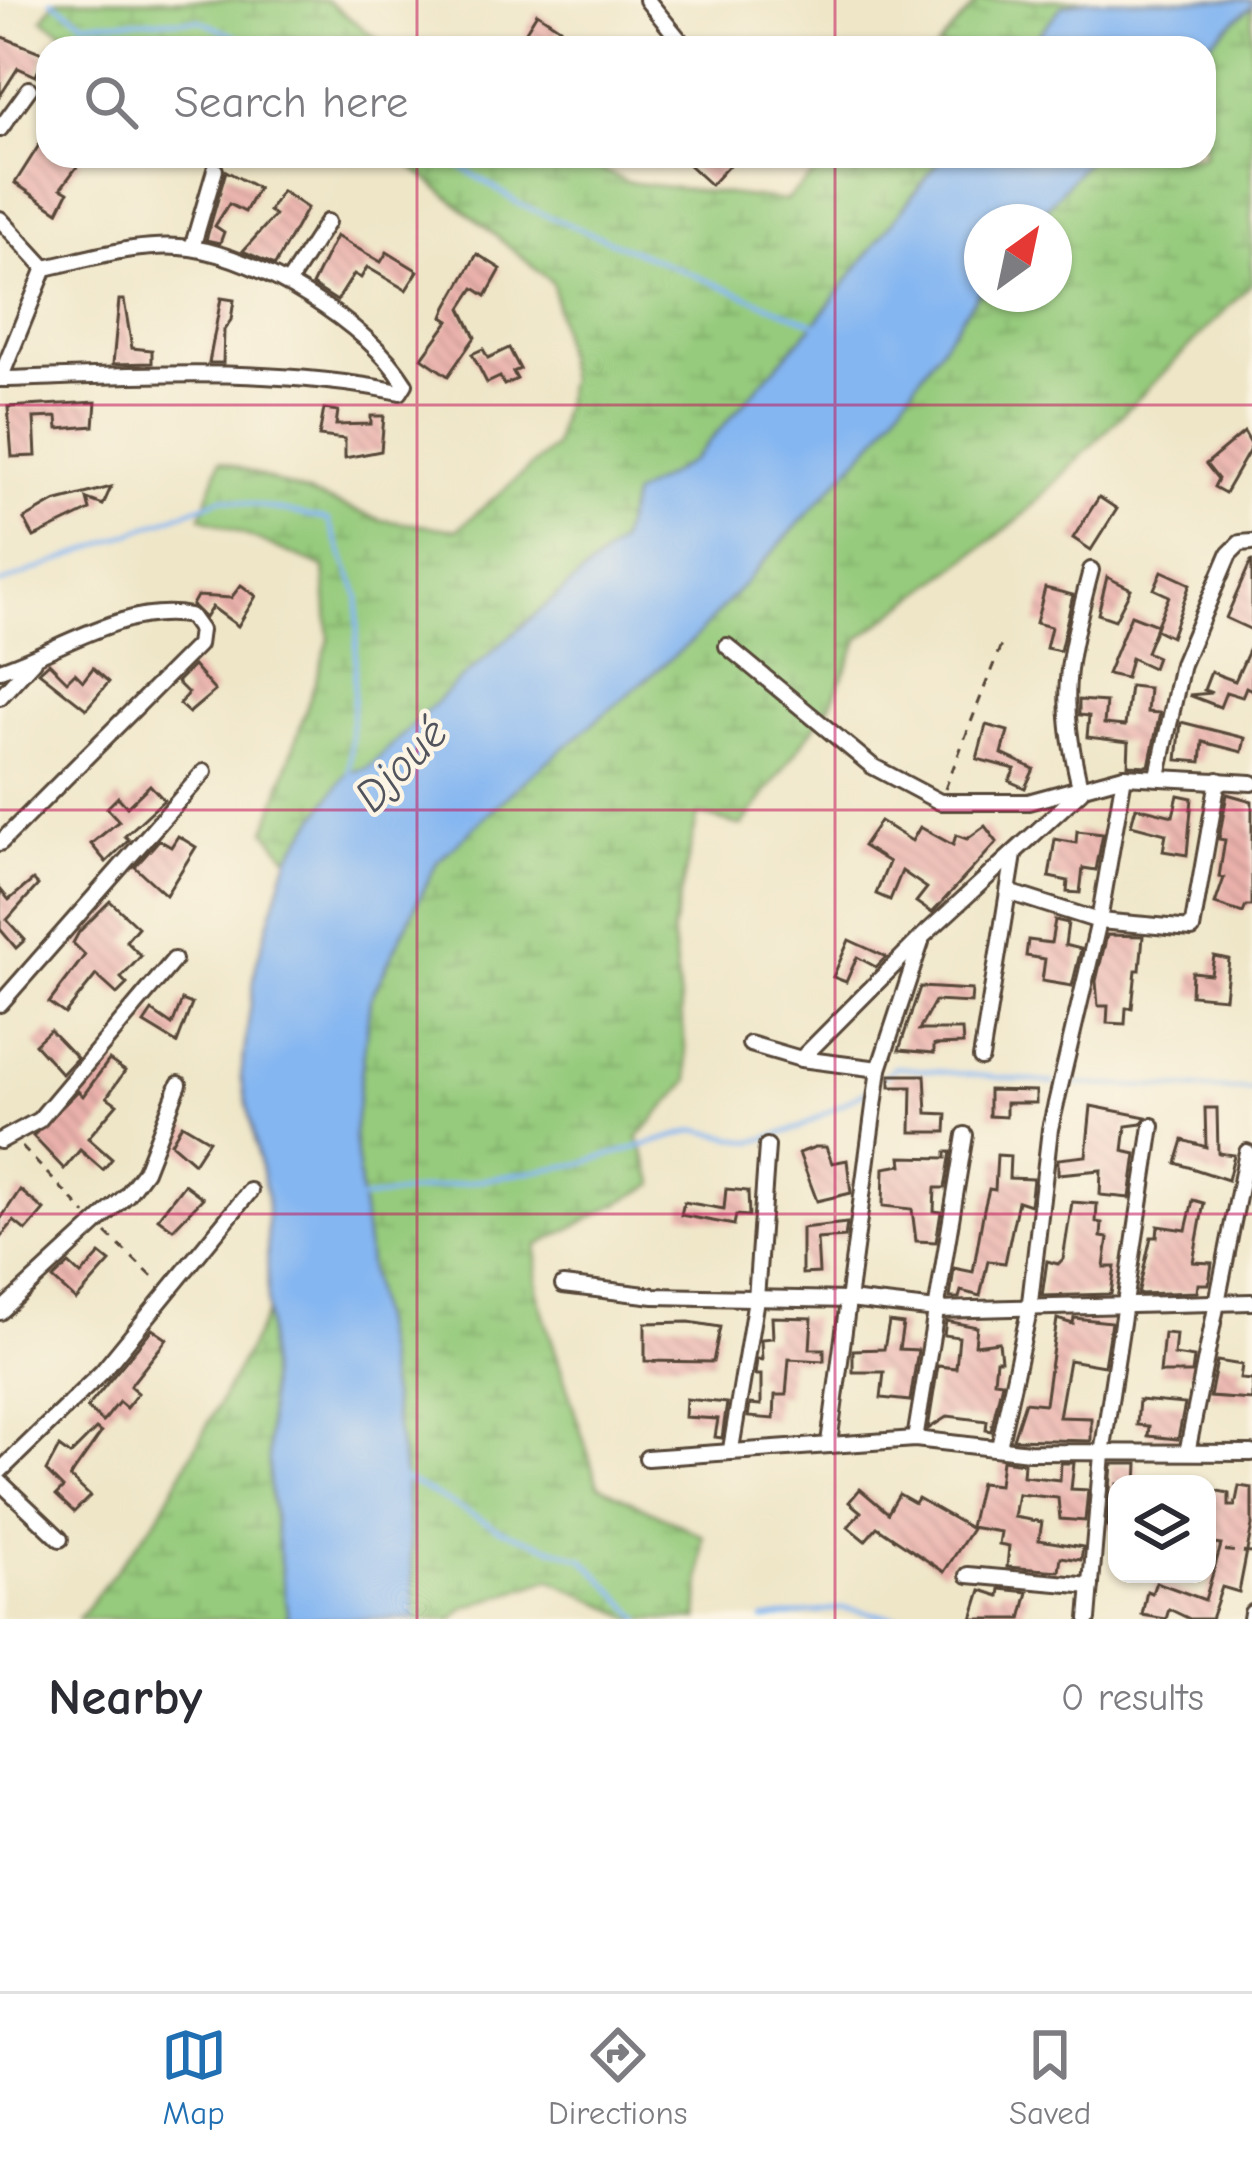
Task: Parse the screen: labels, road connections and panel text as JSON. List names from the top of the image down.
{
  "water": ["Djoué"],
  "north": "top right",
  "page": {
    "search": "Search here",
    "heading": ["Nearby", "0 results"],
    "nav": ["Map", "Directions", "Saved"]
  }
}
